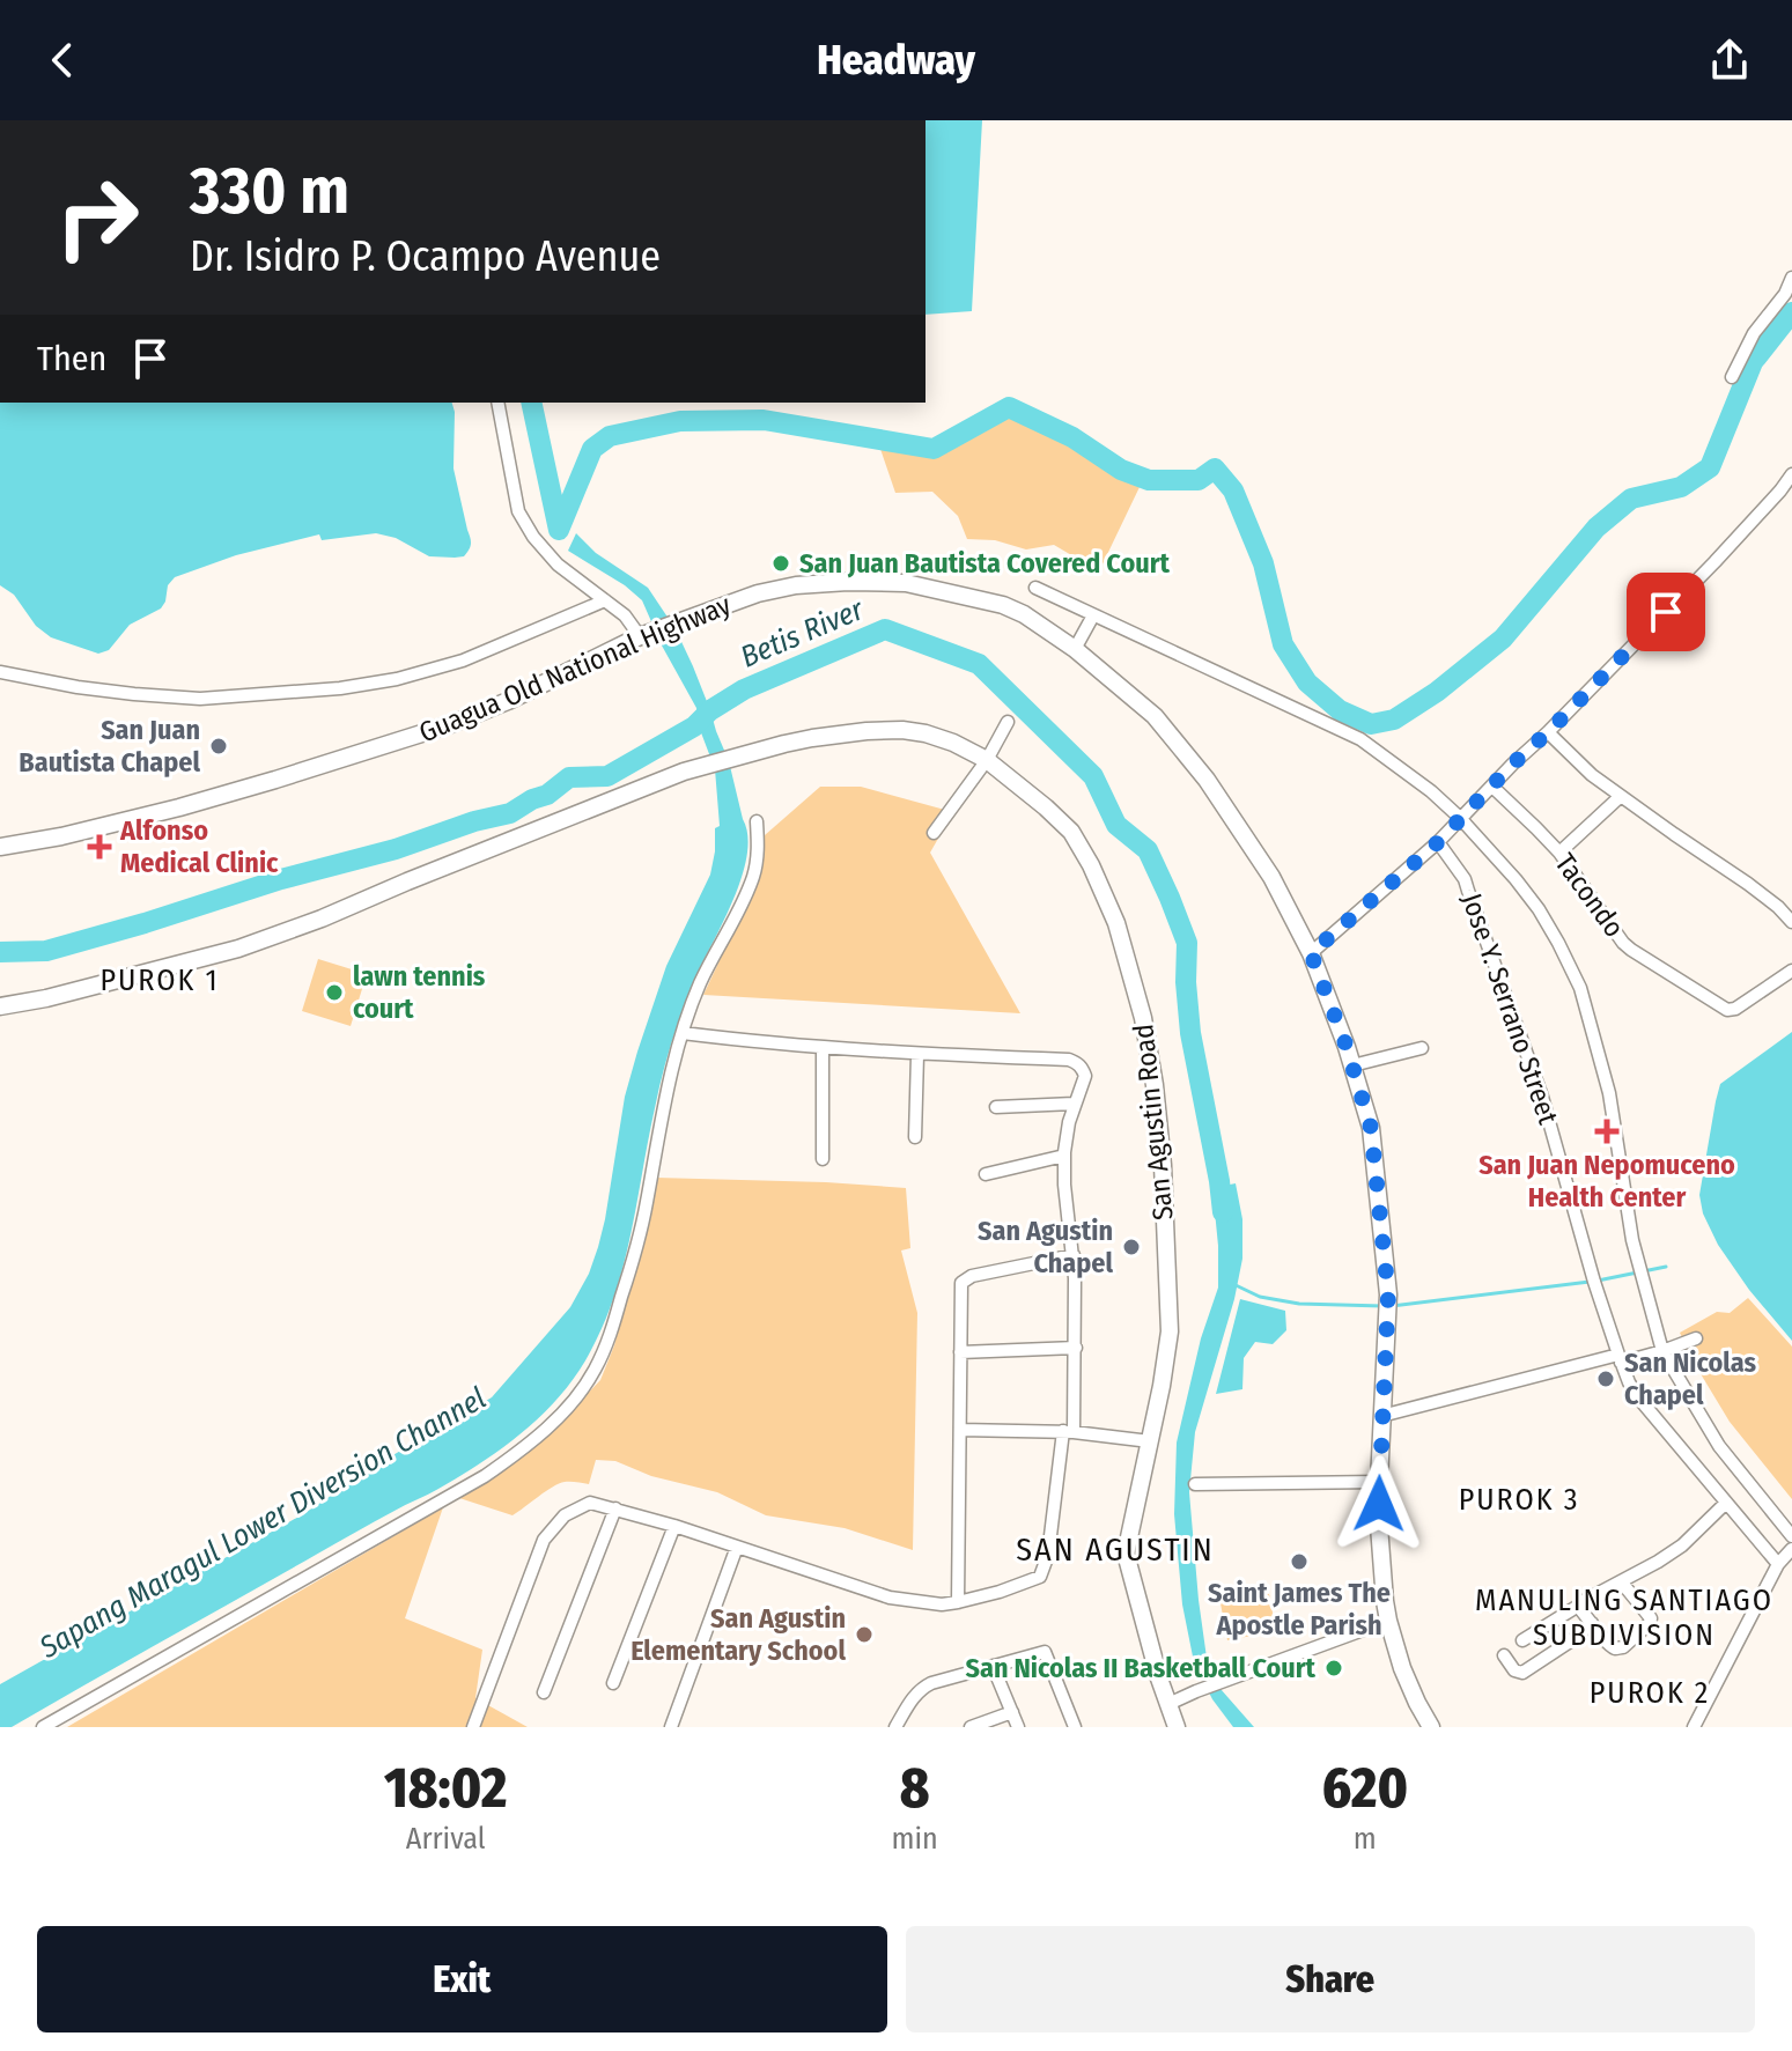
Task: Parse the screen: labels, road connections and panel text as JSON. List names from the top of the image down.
{
  "streets": {
    "main road": ["Guagua Old National Highway", "San Agustin Road"],
    "street": ["Tacondo", "Jose Y. Serrano Street"]
  },
  "districts": [
    "PUROK 1",
    "PUROK 3",
    "SAN AGUSTIN",
    "MANULING SANTIAGO SUBDIVISION",
    "PUROK 2"
  ],
  "water": ["Betis River", "Sapang Maragul Lower Diversion Channel"],
  "places": {
    "other": [
      "San Juan Bautista Covered Court",
      "San Juan Bautista Chapel",
      "lawn tennis court",
      "San Agustin Chapel",
      "San Nicolas Chapel",
      "Saint James The Apostle Parish",
      "San Agustin Elementary School",
      "San Nicolas II Basketball Court"
    ],
    "health": ["Alfonso Medical Clinic", "San Juan Nepomuceno Health Center"]
  },
  "page": {
    "header": "Headway",
    "turn": ["330 m", "Dr. Isidro P. Ocampo Avenue"],
    "then": "Then",
    "eta": [
      "18:02",
      "Arrival",
      "8",
      "min",
      "620",
      "m"
    ],
    "buttons": ["Exit", "Share"]
  }
}
